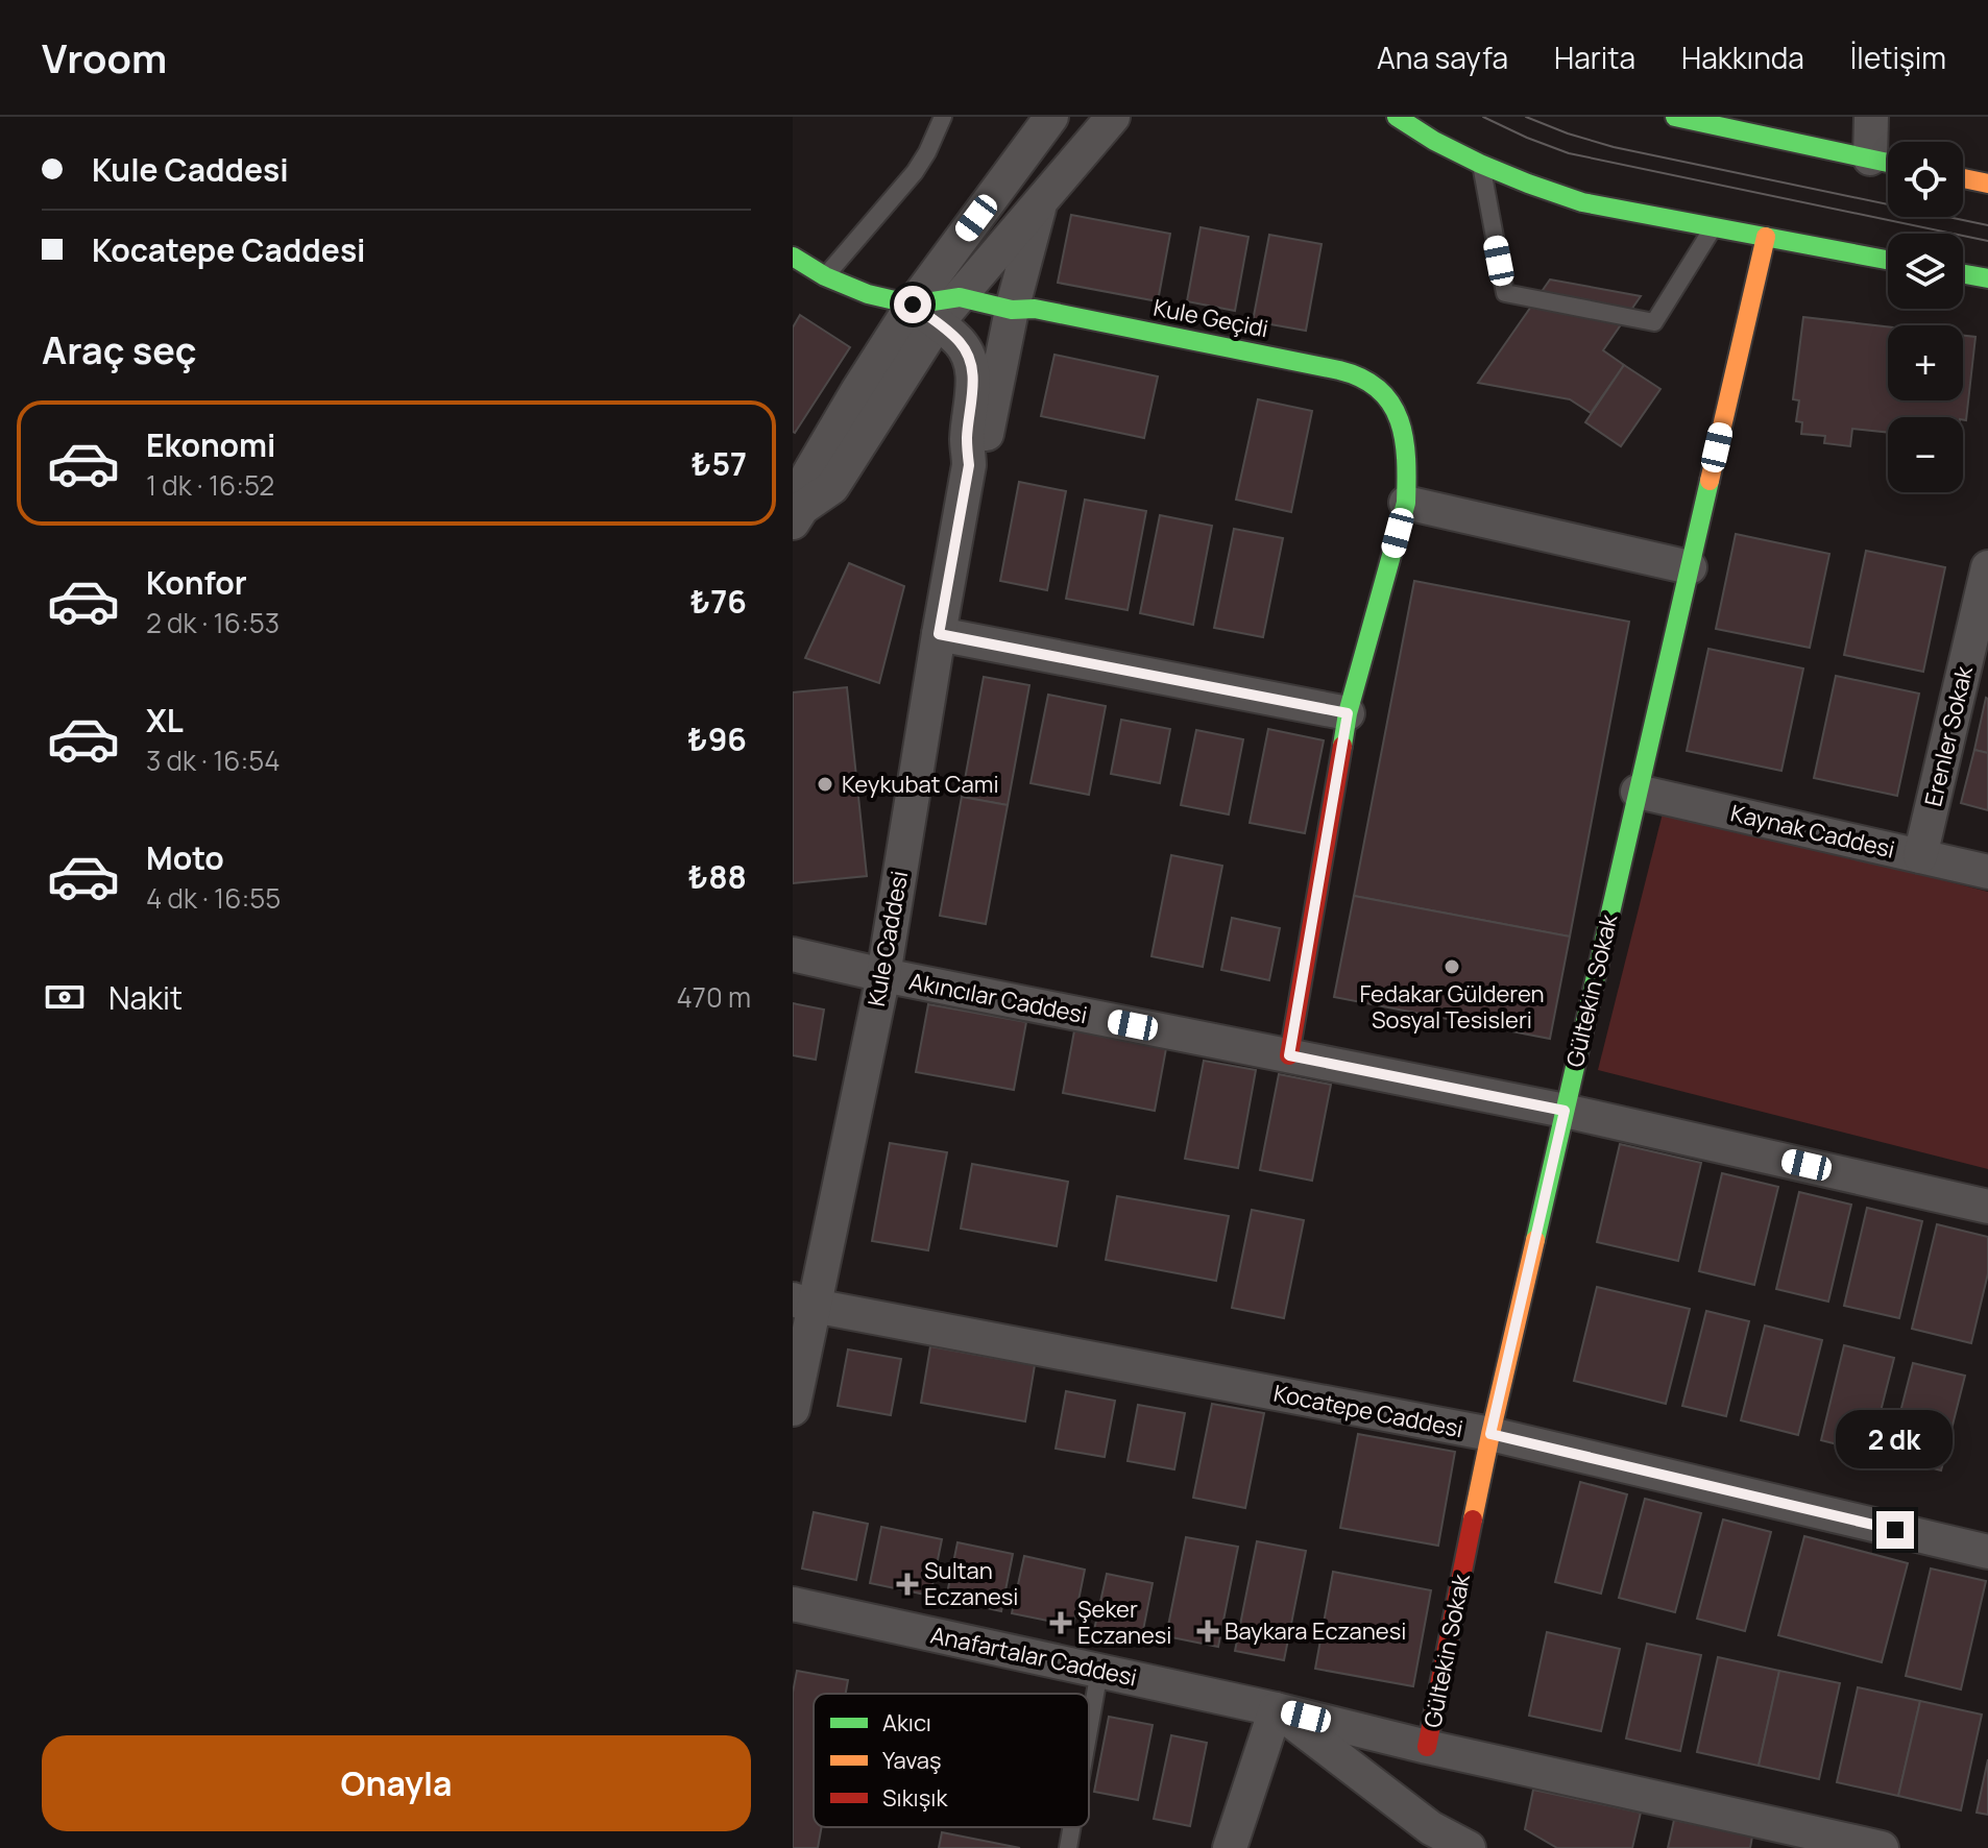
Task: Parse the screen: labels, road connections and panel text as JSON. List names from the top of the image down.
{
  "streets": {
    "street": [
      "Kule Geçidi",
      "Erenler Sokak",
      "Kaynak Caddesi",
      "Kule Caddesi",
      "Gültekin Sokak",
      "Akıncılar Caddesi",
      "Kocatepe Caddesi",
      "Anafartalar Caddesi"
    ]
  },
  "crossings": [
    ["Kule Geçidi", "Kule Caddesi"],
    ["Erenler Sokak", "Kaynak Caddesi"],
    ["Kaynak Caddesi", "Gültekin Sokak"],
    ["Kule Caddesi", "Akıncılar Caddesi"],
    ["Kule Caddesi", "Kocatepe Caddesi"],
    ["Gültekin Sokak", "Akıncılar Caddesi"],
    ["Gültekin Sokak", "Kocatepe Caddesi"],
    ["Gültekin Sokak", "Anafartalar Caddesi"]
  ],
  "places": {
    "other": ["Keykubat Cami", "Fedakar Gülderen Sosyal Tesisleri"],
    "health": ["Sultan Eczanesi", "Şeker Eczanesi", "Baykara Eczanesi"]
  },
  "legend": ["Akıcı", "Yavaş", "Sıkışık"],
  "page": {
    "header": "Vroom",
    "nav": [
      "Ana sayfa",
      "Harita",
      "Hakkında",
      "İletişim"
    ],
    "banner": ["Kule Caddesi", "Kocatepe Caddesi"],
    "map_buttons": ["+", "−"],
    "heading": "Araç seç",
    "list": [
      {
        "name": "Ekonomi",
        "note": "1 dk · 16:52",
        "value": "₺57"
      },
      {
        "name": "Konfor",
        "note": "2 dk · 16:53",
        "value": "₺76"
      },
      {
        "name": "XL",
        "note": "3 dk · 16:54",
        "value": "₺96"
      },
      {
        "name": "Moto",
        "note": "4 dk · 16:55",
        "value": "₺88"
      }
    ],
    "pay": ["Nakit", "470 m"],
    "bubble": "2 dk",
    "buttons": "Onayla"
  }
}
